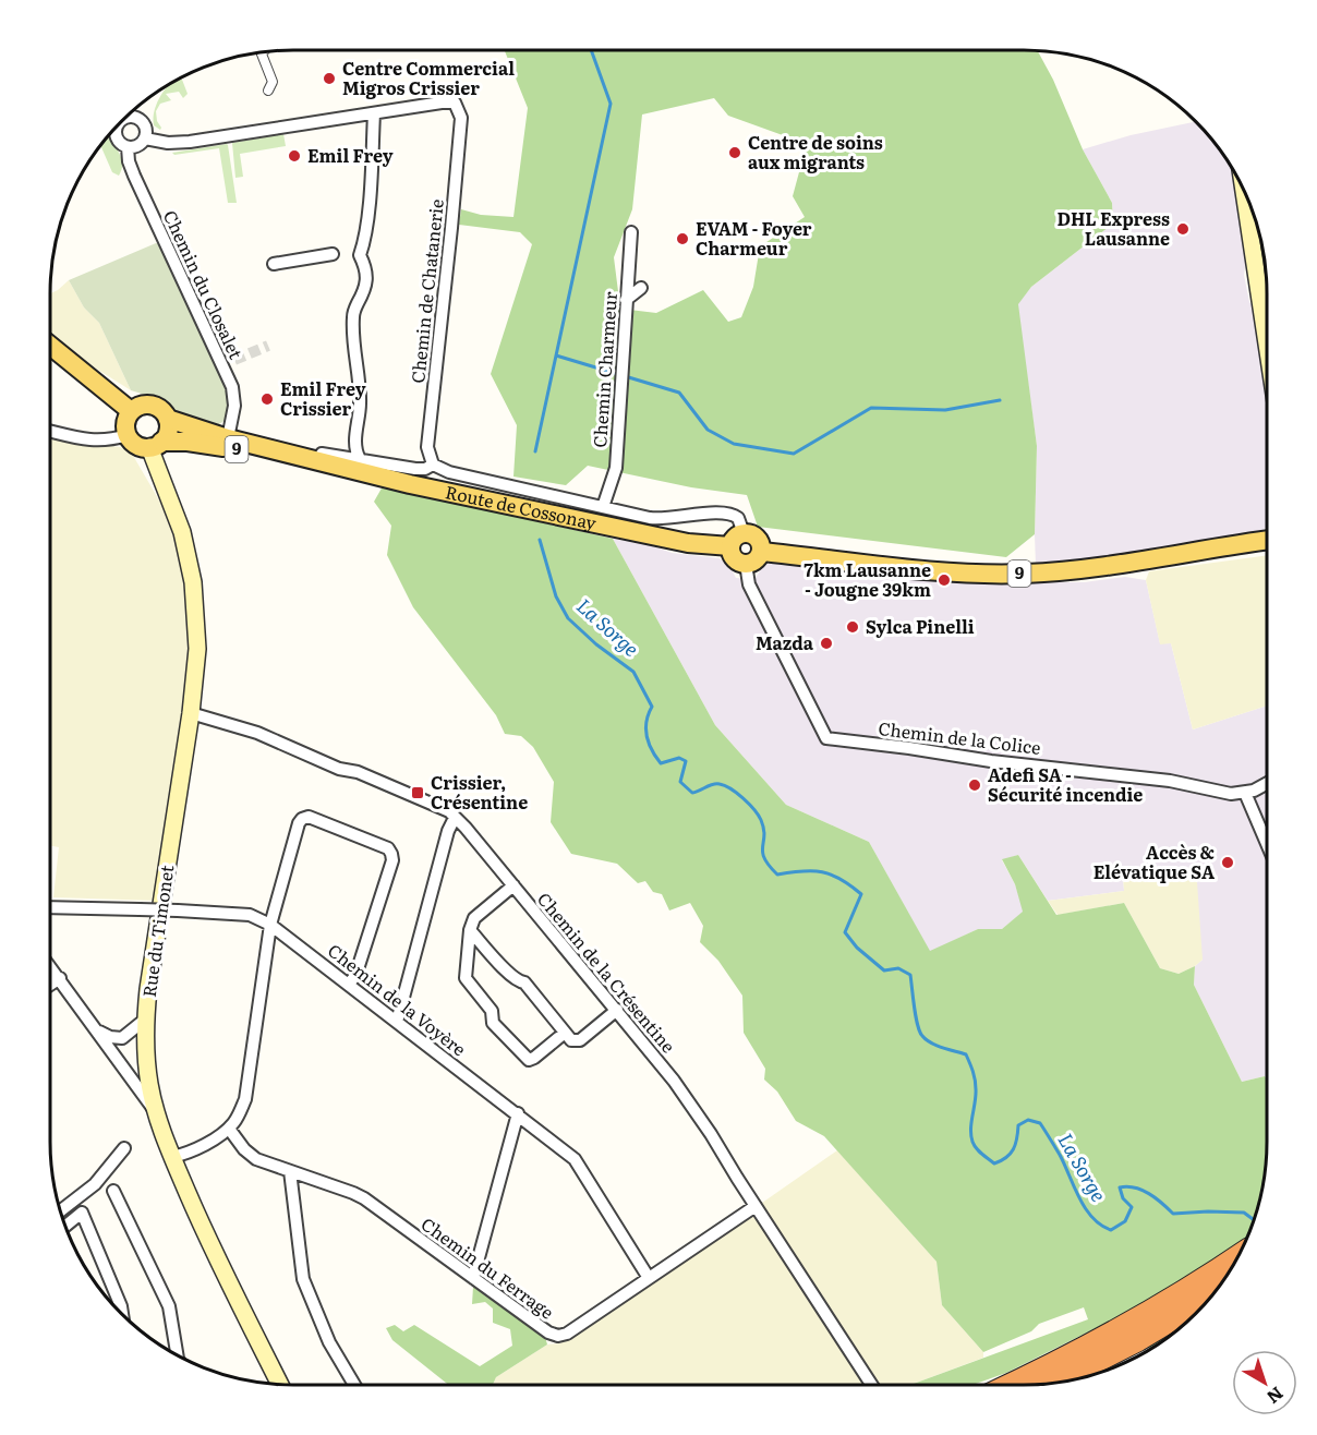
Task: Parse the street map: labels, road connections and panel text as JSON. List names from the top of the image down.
{
  "streets": {
    "main road": ["9", "Route de Cossonay", "Rue du Timonet"],
    "street": [
      "Chemin du Closalet",
      "Chemin de Chatanerie",
      "Chemin Charmeur",
      "Chemin de la Colice",
      "Chemin de la Crésentine",
      "Chemin de la Voyère",
      "Chemin du Ferrage"
    ]
  },
  "crossings": [
    ["Chemin du Closalet", "Route de Cossonay"],
    ["9", "Route de Cossonay"],
    ["9", "Chemin de la Colice"],
    ["9", "Rue du Timonet"],
    ["Route de Cossonay", "Chemin de la Colice"],
    ["Route de Cossonay", "Rue du Timonet"],
    ["Rue du Timonet", "Chemin de la Crésentine"],
    ["Chemin de la Crésentine", "Chemin du Ferrage"],
    ["Chemin de la Voyère", "Chemin du Ferrage"]
  ],
  "water": ["La Sorge"],
  "places": {
    "other": [
      "Centre Commercial Migros Crissier",
      "Centre de soins aux migrants",
      "Emil Frey",
      "DHL Express Lausanne",
      "EVAM - Foyer Charmeur",
      "Emil Frey Crissier",
      "7km Lausanne - Jougne 39km",
      "Sylca Pinelli",
      "Mazda",
      "Adefi SA - Sécurité incendie",
      "Accès & Elévatique SA"
    ],
    "transit": ["Crissier, Crésentine"]
  },
  "north": "bottom right"
}
